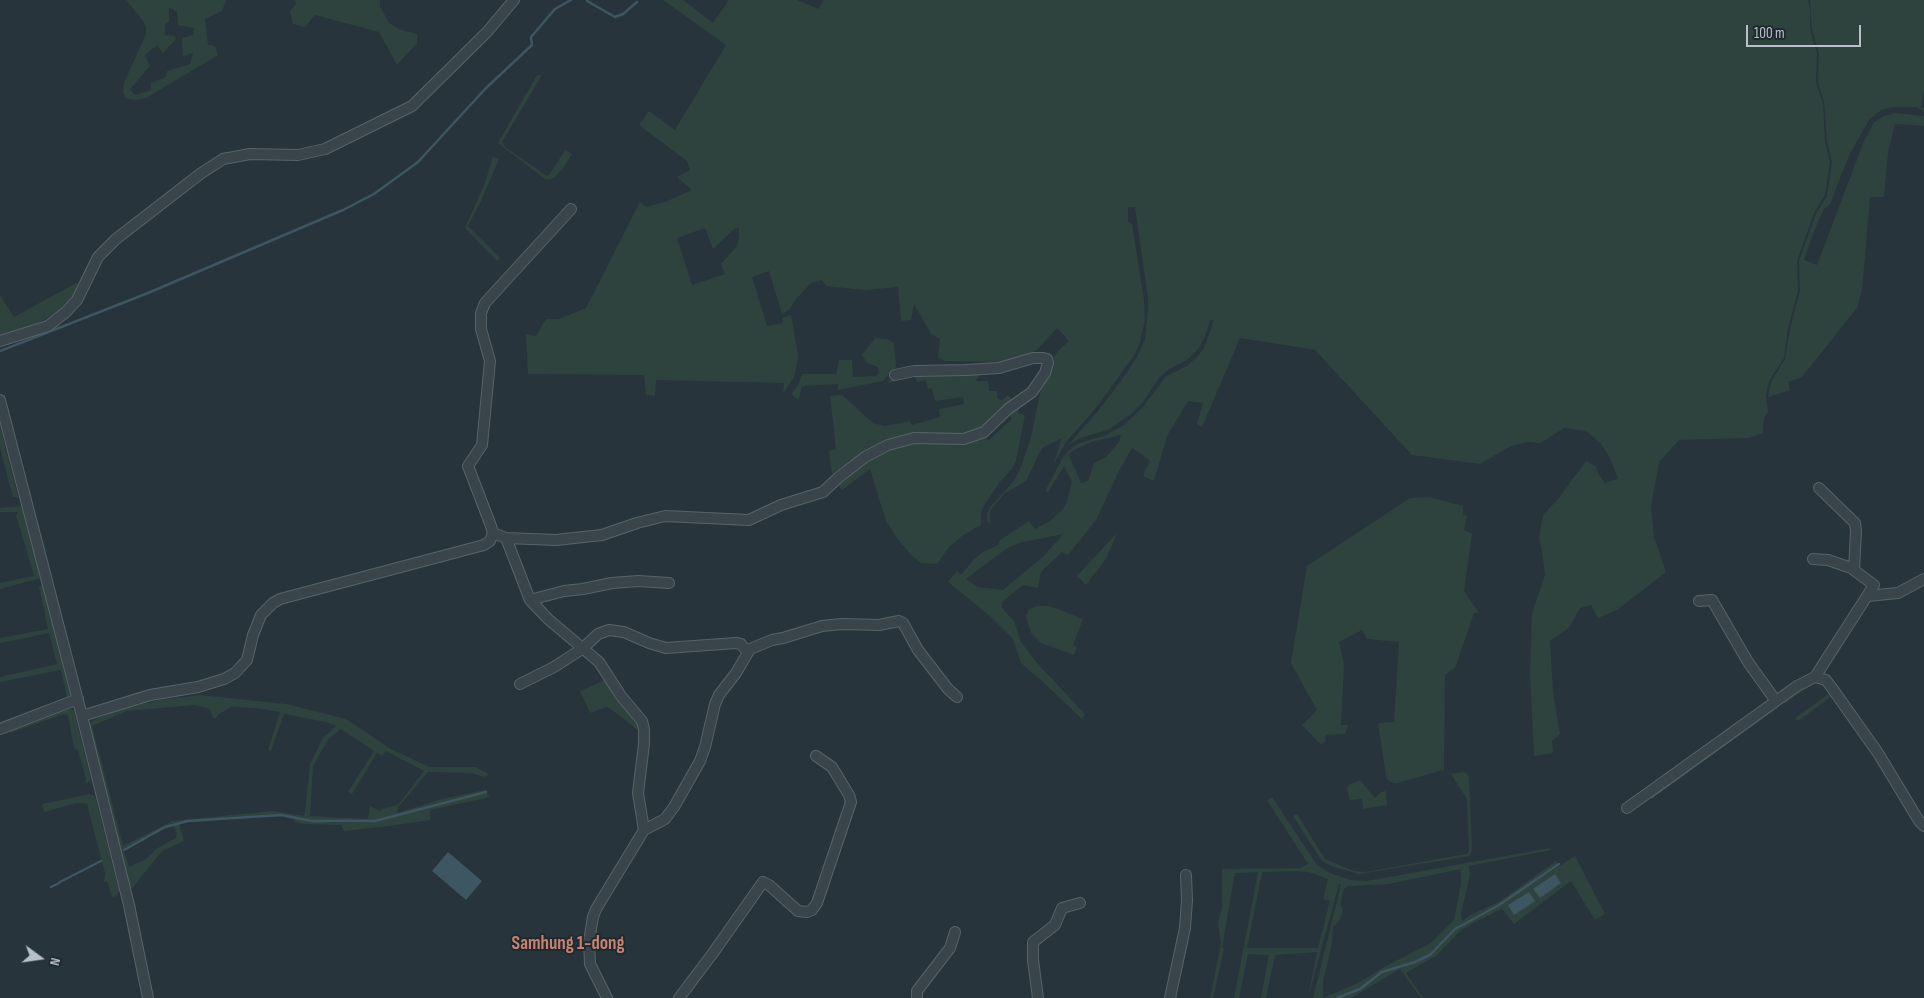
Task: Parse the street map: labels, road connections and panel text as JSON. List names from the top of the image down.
{
  "districts": ["Samhung 1-dong"],
  "scale_bar": "100 m",
  "north": "right"
}
